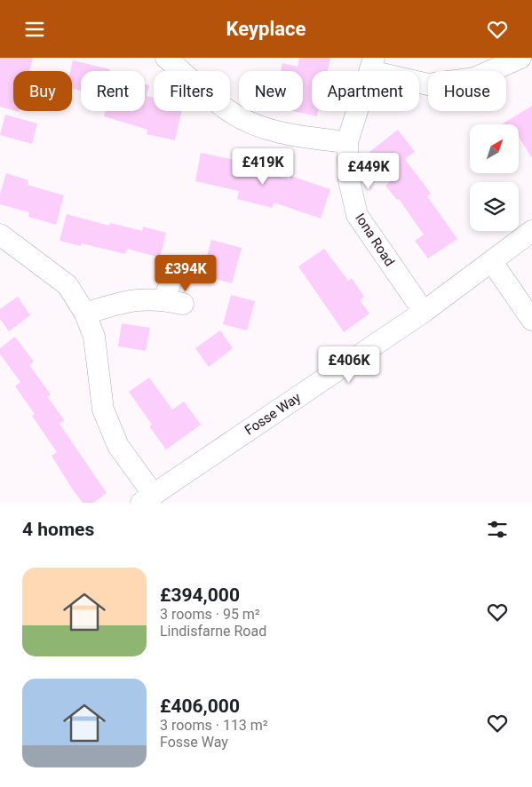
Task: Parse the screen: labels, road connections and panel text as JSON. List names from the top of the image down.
{
  "streets": {
    "street": ["Iona Road", "Fosse Way"]
  },
  "crossings": [
    ["Iona Road", "Fosse Way"]
  ],
  "north": "top right",
  "page": {
    "header": "Keyplace",
    "chip": [
      "Buy",
      "Rent",
      "Filters",
      "New",
      "Apartment",
      "House"
    ],
    "price": [
      "£419K",
      "£449K",
      "£394K",
      "£406K"
    ],
    "heading": "4 homes",
    "list": [
      {
        "name": "£394,000",
        "note": "3 rooms · 95 m² · Lindisfarne Road"
      },
      {
        "name": "£406,000",
        "note": "3 rooms · 113 m² · Fosse Way"
      }
    ]
  }
}
